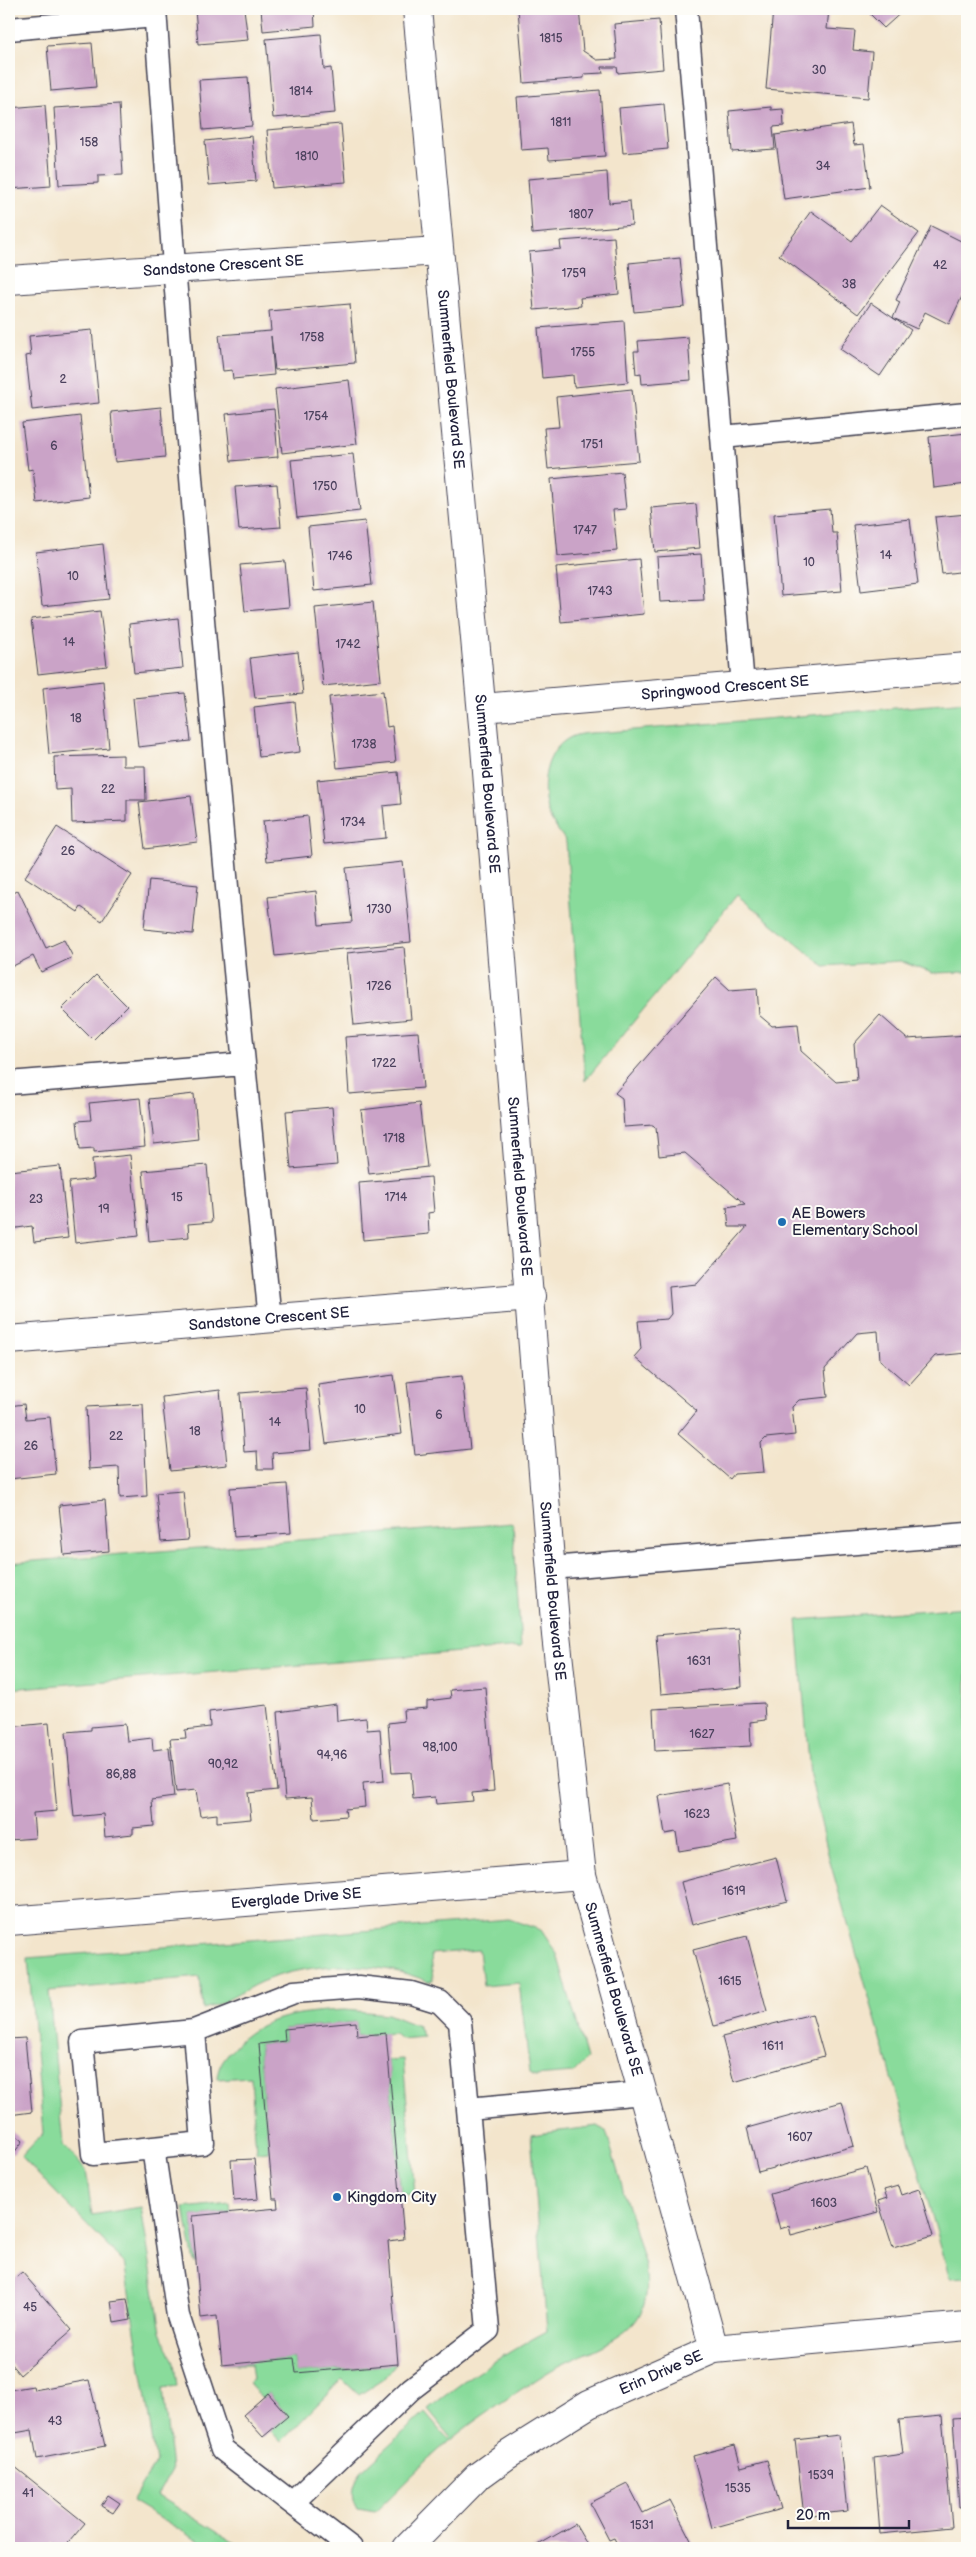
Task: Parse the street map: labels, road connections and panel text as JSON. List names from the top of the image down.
{
  "streets": {
    "street": [
      "Sandstone Crescent SE",
      "Summerfield Boulevard SE",
      "Springwood Crescent SE",
      "Everglade Drive SE",
      "Erin Drive SE"
    ]
  },
  "crossings": [
    ["Sandstone Crescent SE", "Summerfield Boulevard SE"],
    ["Summerfield Boulevard SE", "Springwood Crescent SE"],
    ["Summerfield Boulevard SE", "Everglade Drive SE"],
    ["Summerfield Boulevard SE", "Erin Drive SE"]
  ],
  "places": ["AE Bowers Elementary School", "Kingdom City"],
  "house_numbers": [
    "1815",
    "30",
    "1814",
    "1811",
    "158",
    "1810",
    "34",
    "1807",
    "42",
    "1759",
    "38",
    "1758",
    "1755",
    "2",
    "1754",
    "1751",
    "6",
    "1750",
    "1747",
    "14",
    "1746",
    "10",
    "10",
    "1743",
    "14",
    "1742",
    "18",
    "1738",
    "22",
    "1734",
    "26",
    "1730",
    "1726",
    "1722",
    "1718",
    "15",
    "1714",
    "23",
    "19",
    "10",
    "6",
    "14",
    "18",
    "22",
    "26",
    "1631",
    "1627",
    "98,100",
    "94,96",
    "90,92",
    "86,88",
    "1623",
    "1619",
    "1615",
    "1611",
    "1607",
    "1603",
    "45",
    "43",
    "1539",
    "1535",
    "41",
    "1531"
  ],
  "scale_bar": "20 m"
}
